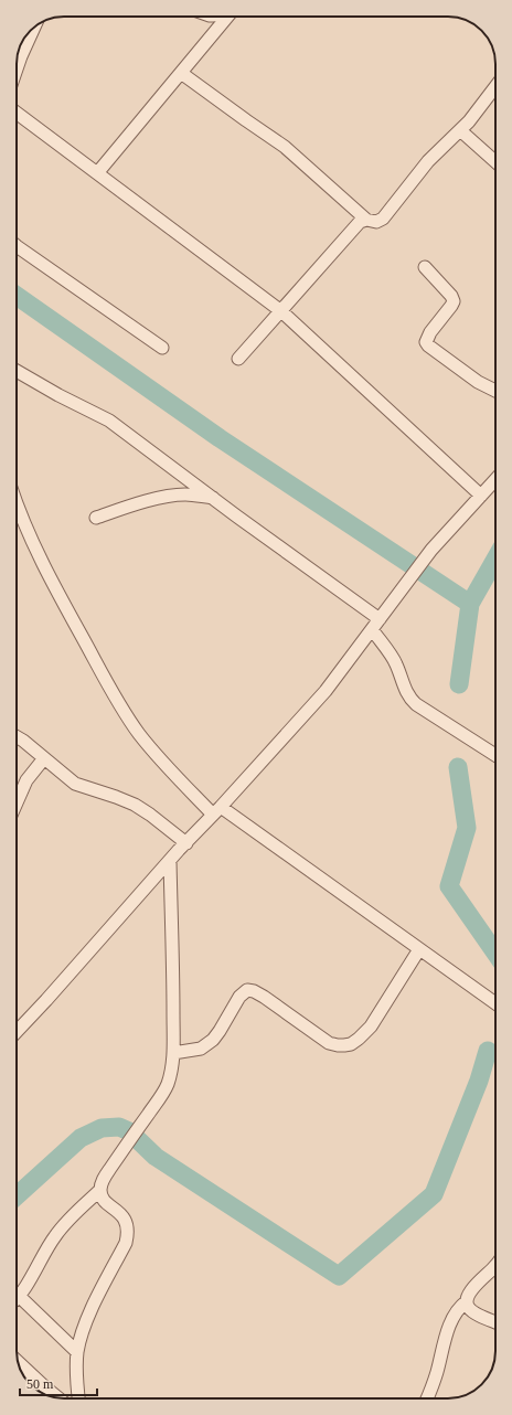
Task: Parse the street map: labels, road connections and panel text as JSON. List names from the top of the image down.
{
  "scale_bar": "50 m"
}
